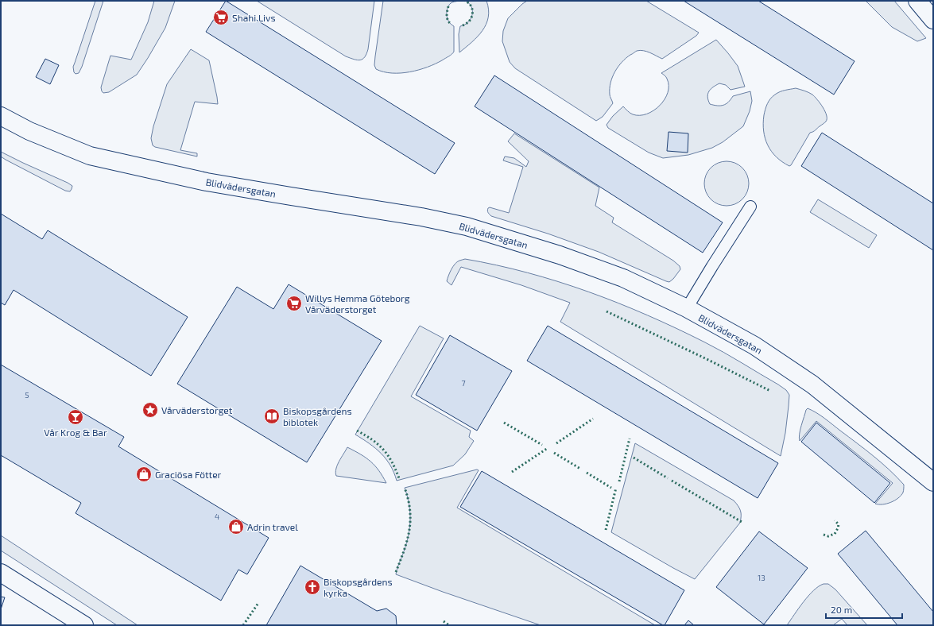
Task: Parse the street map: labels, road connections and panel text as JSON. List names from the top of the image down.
{
  "streets": {
    "street": ["Blidvädersgatan"]
  },
  "places": {
    "supermarket": ["Shahi Livs", "Willys Hemma Göteborg Vårväderstorget"],
    "place": ["Vårväderstorget"],
    "library": ["Biskopsgårdens biblotek"],
    "bar": ["Vår Krog & Bar"],
    "shop": ["Graciösa Fötter", "Adrin travel"],
    "church": ["Biskopsgårdens kyrka"]
  },
  "house_numbers": [
    "7",
    "5",
    "4",
    "13"
  ],
  "scale_bar": "20 m"
}
